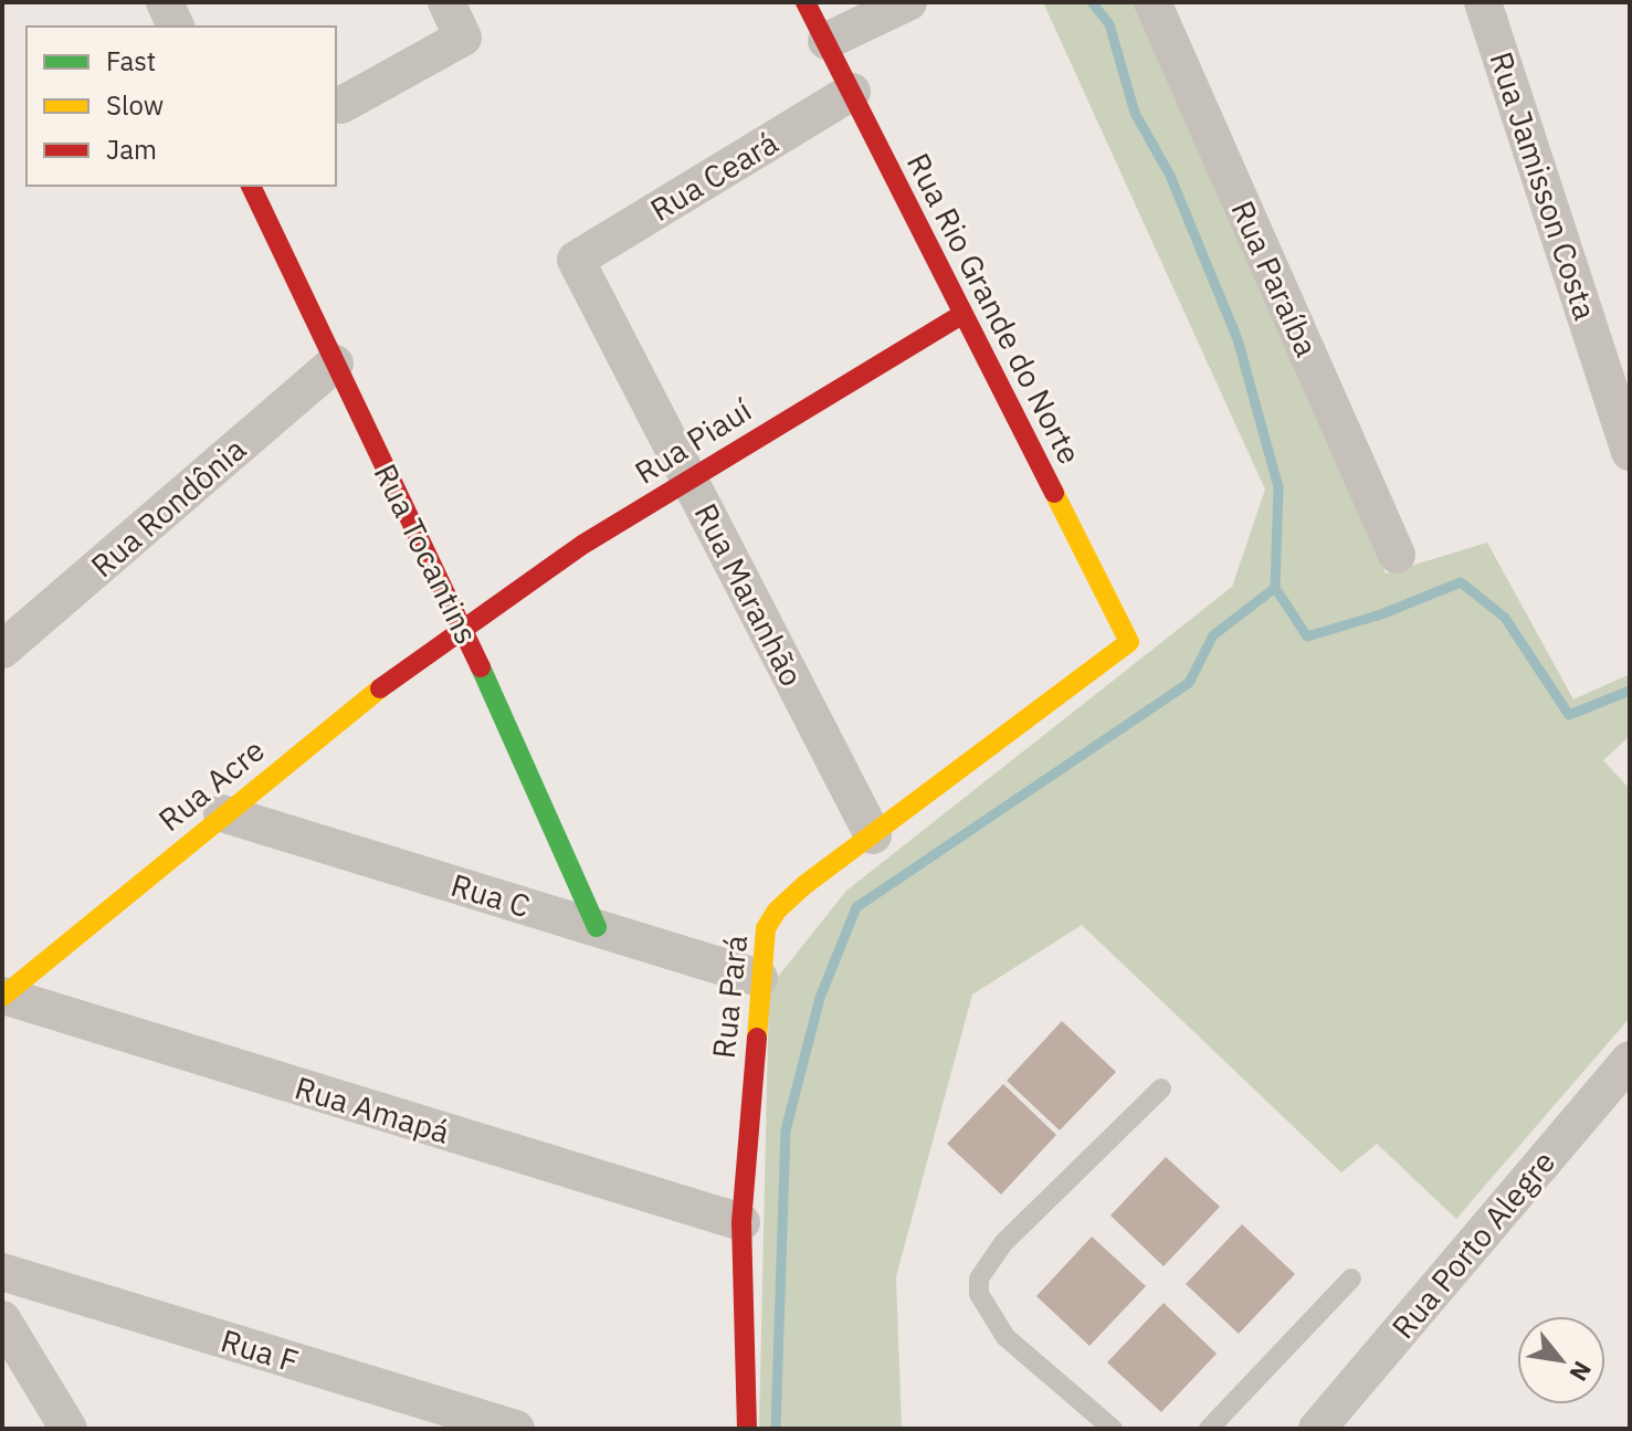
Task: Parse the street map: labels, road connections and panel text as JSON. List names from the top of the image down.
{
  "streets": {
    "street": [
      "Rua Ceará",
      "Rua Jamisson Costa",
      "Rua Paraíba",
      "Rua Rio Grande do Norte",
      "Rua Piauí",
      "Rua Rondônia",
      "Rua Tocantins",
      "Rua Maranhão",
      "Rua Acre",
      "Rua C",
      "Rua Pará",
      "Rua Amapá",
      "Rua Porto Alegre",
      "Rua F"
    ]
  },
  "crossings": [
    ["Rua Ceará", "Rua Rio Grande do Norte"],
    ["Rua Ceará", "Rua Maranhão"],
    ["Rua Rio Grande do Norte", "Rua Piauí"],
    ["Rua Rio Grande do Norte", "Rua Pará"],
    ["Rua Piauí", "Rua Tocantins"],
    ["Rua Piauí", "Rua Maranhão"],
    ["Rua Piauí", "Rua Acre"],
    ["Rua Rondônia", "Rua Tocantins"],
    ["Rua Tocantins", "Rua Acre"],
    ["Rua Tocantins", "Rua C"],
    ["Rua Maranhão", "Rua Pará"],
    ["Rua Acre", "Rua C"],
    ["Rua Acre", "Rua Amapá"],
    ["Rua C", "Rua Pará"],
    ["Rua Pará", "Rua Amapá"]
  ],
  "legend": ["Fast", "Slow", "Jam"],
  "north": "bottom right"
}
